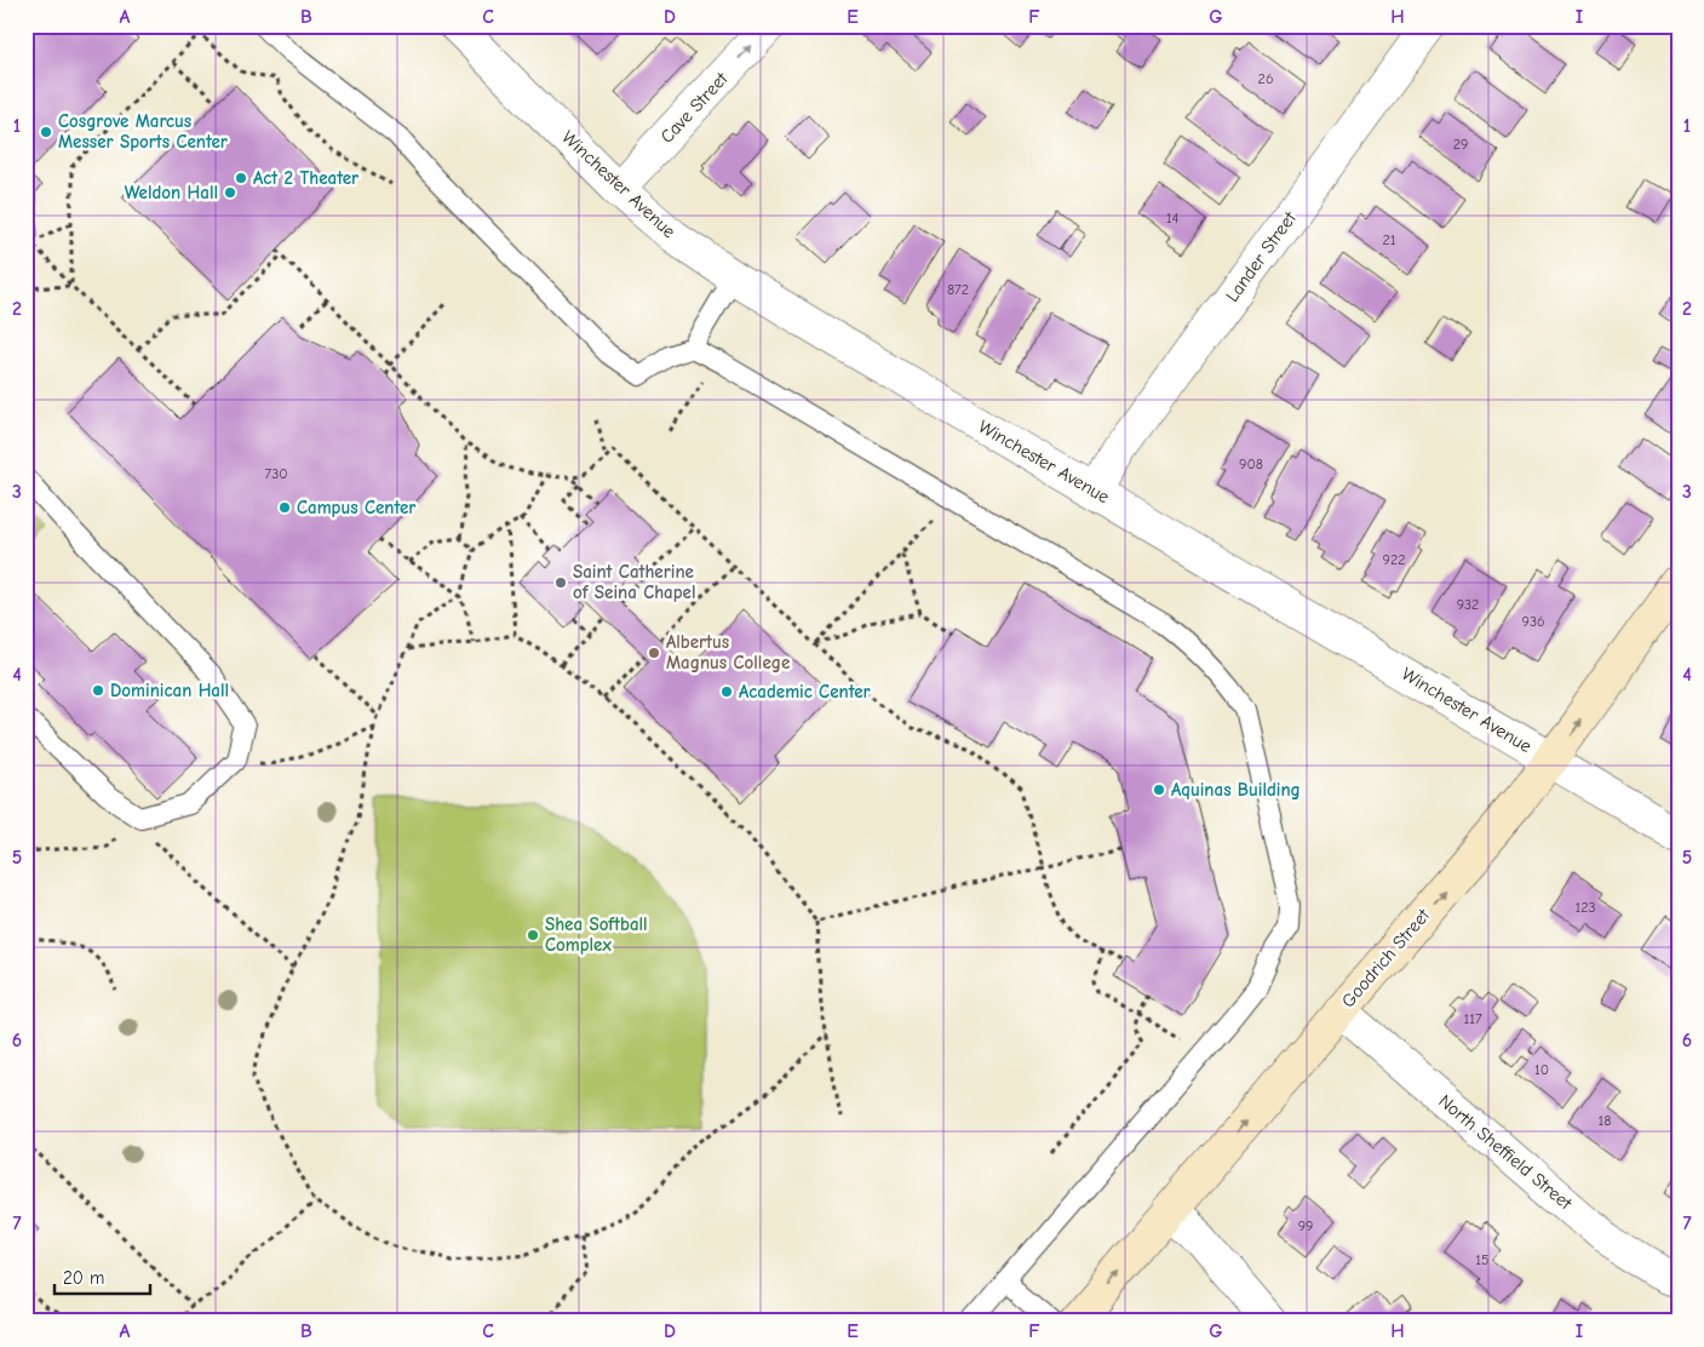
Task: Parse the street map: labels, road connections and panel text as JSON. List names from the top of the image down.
{
  "streets": {
    "main road": ["Goodrich Street"],
    "street": [
      "Cave Street",
      "Winchester Avenue",
      "Lander Street",
      "North Sheffield Street"
    ]
  },
  "crossings": [
    ["Cave Street", "Winchester Avenue"],
    ["Winchester Avenue", "Lander Street"],
    ["Winchester Avenue", "Goodrich Street"],
    ["Goodrich Street", "North Sheffield Street"]
  ],
  "one_way": ["Cave Street", "Goodrich Street"],
  "places": [
    "Cosgrove Marcus Messer Sports Center",
    "Act 2 Theater",
    "Weldon Hall",
    "Campus Center",
    "Saint Catherine of Seina Chapel",
    "Albertus Magnus College",
    "Dominican Hall",
    "Academic Center",
    "Aquinas Building",
    "Shea Softball Complex"
  ],
  "house_numbers": [
    "26",
    "29",
    "14",
    "21",
    "872",
    "908",
    "730",
    "922",
    "932",
    "936",
    "123",
    "117",
    "10",
    "18",
    "99",
    "15"
  ],
  "scale_bar": "20 m",
  "grid": {
    "columns": [
      "A",
      "B",
      "C",
      "D",
      "E",
      "F",
      "G",
      "H",
      "I"
    ],
    "rows": [
      "1",
      "2",
      "3",
      "4",
      "5",
      "6",
      "7"
    ]
  }
}
